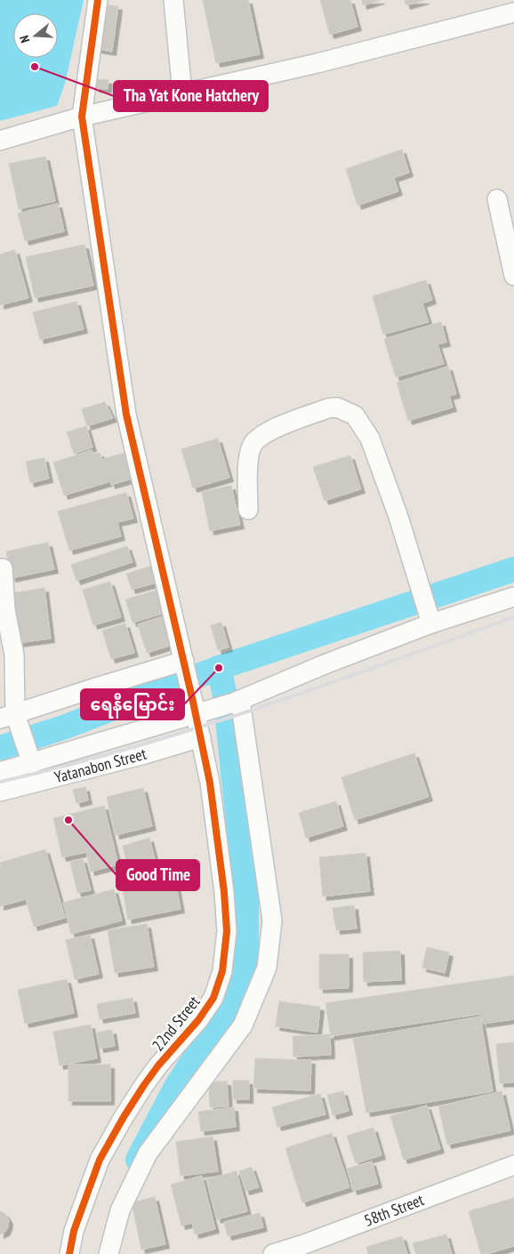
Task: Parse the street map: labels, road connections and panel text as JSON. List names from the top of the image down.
{
  "streets": {
    "street": ["Yatanabon Street", "22nd Street", "58th Street"]
  },
  "crossings": [
    ["Yatanabon Street", "22nd Street"]
  ],
  "places": ["Tha Yat Kone Hatchery", "ရေနီမြောင်း", "Good Time"],
  "north": "left"
}
